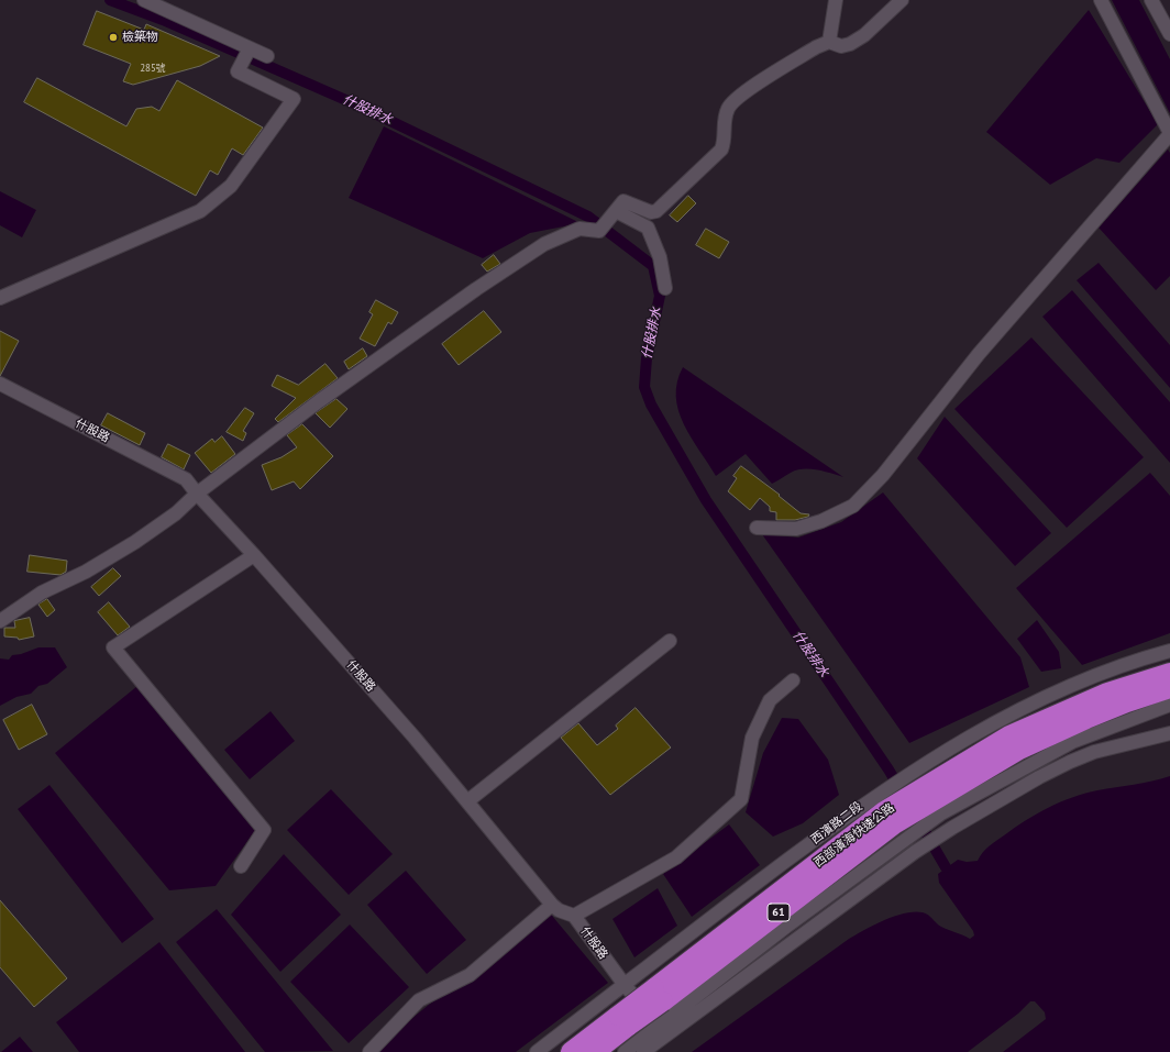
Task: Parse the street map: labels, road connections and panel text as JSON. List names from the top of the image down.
{
  "streets": {
    "highway": ["西部濱海快速公路", "61"],
    "street": ["什股路", "西濱路二段"]
  },
  "crossings": [
    ["什股路", "西濱路二段"],
    ["西濱路二段", "西部濱海快速公路"]
  ],
  "water": ["什股排水"],
  "places": ["檢築物"],
  "house_numbers": ["285號"]
}
